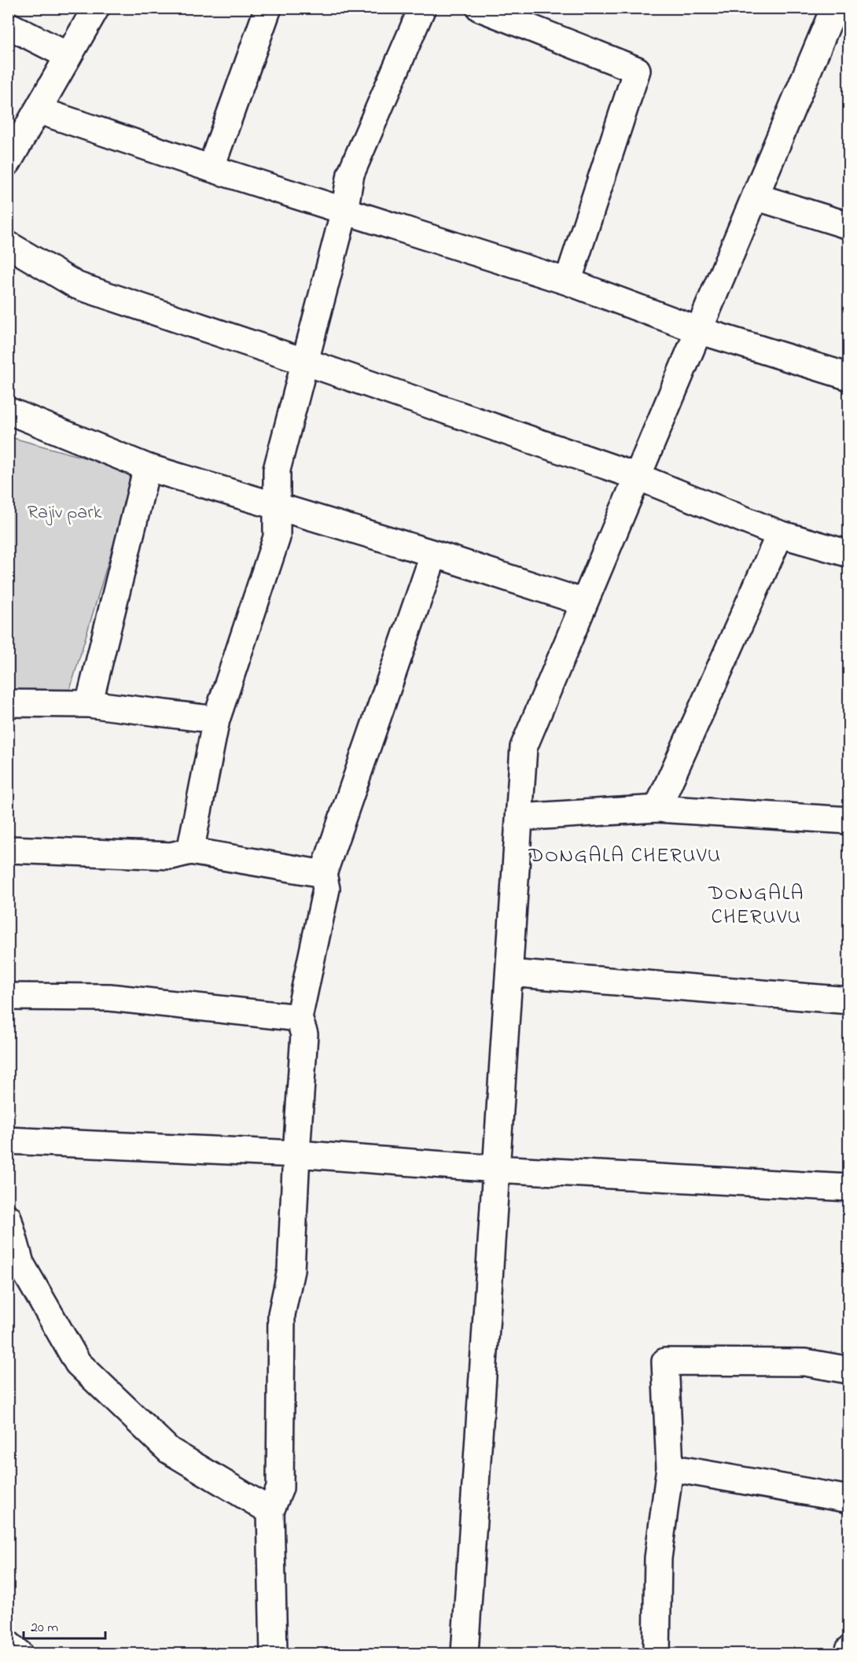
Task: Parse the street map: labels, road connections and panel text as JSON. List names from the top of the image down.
{
  "districts": ["DONGALA CHERUVU", "DONGALA CHERUVU"],
  "parks": ["Rajiv park"],
  "scale_bar": "20 m"
}
